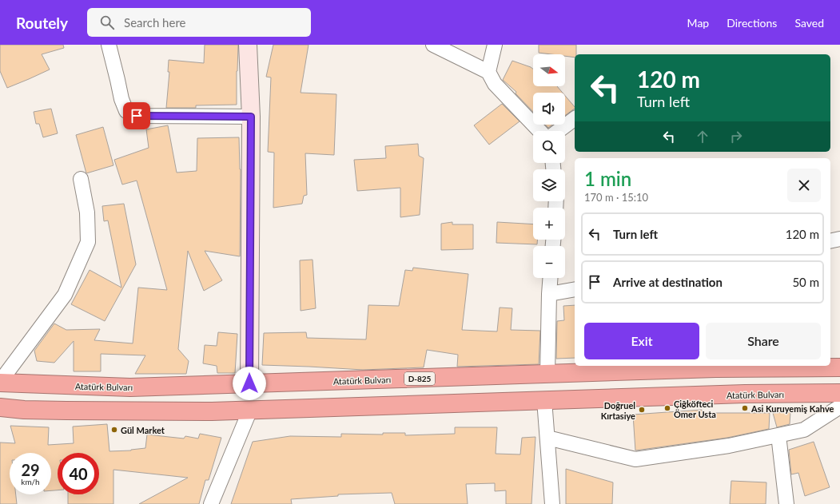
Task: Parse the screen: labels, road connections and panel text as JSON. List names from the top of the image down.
{
  "streets": {
    "highway": ["D-825", "Atatürk Bulvarı"]
  },
  "places": [
    "Çiğköfteci Ömer Usta",
    "Asi Kuruyemiş Kahve",
    "Doğruel Kırtasiye",
    "Gül Market"
  ],
  "north": "right",
  "page": {
    "header": "Routely",
    "search": "Search here",
    "nav": ["Map", "Directions", "Saved"],
    "map_buttons": ["+", "−"],
    "turn": ["120 m", "Turn left"],
    "heading": ["1 min", "170 m · 15:10"],
    "list": [
      {
        "name": "Turn left",
        "value": "120 m"
      },
      {
        "name": "Arrive at destination",
        "value": "50 m"
      }
    ],
    "buttons": ["Exit", "Share"],
    "speed": "29 km/h",
    "limit": "40"
  }
}
